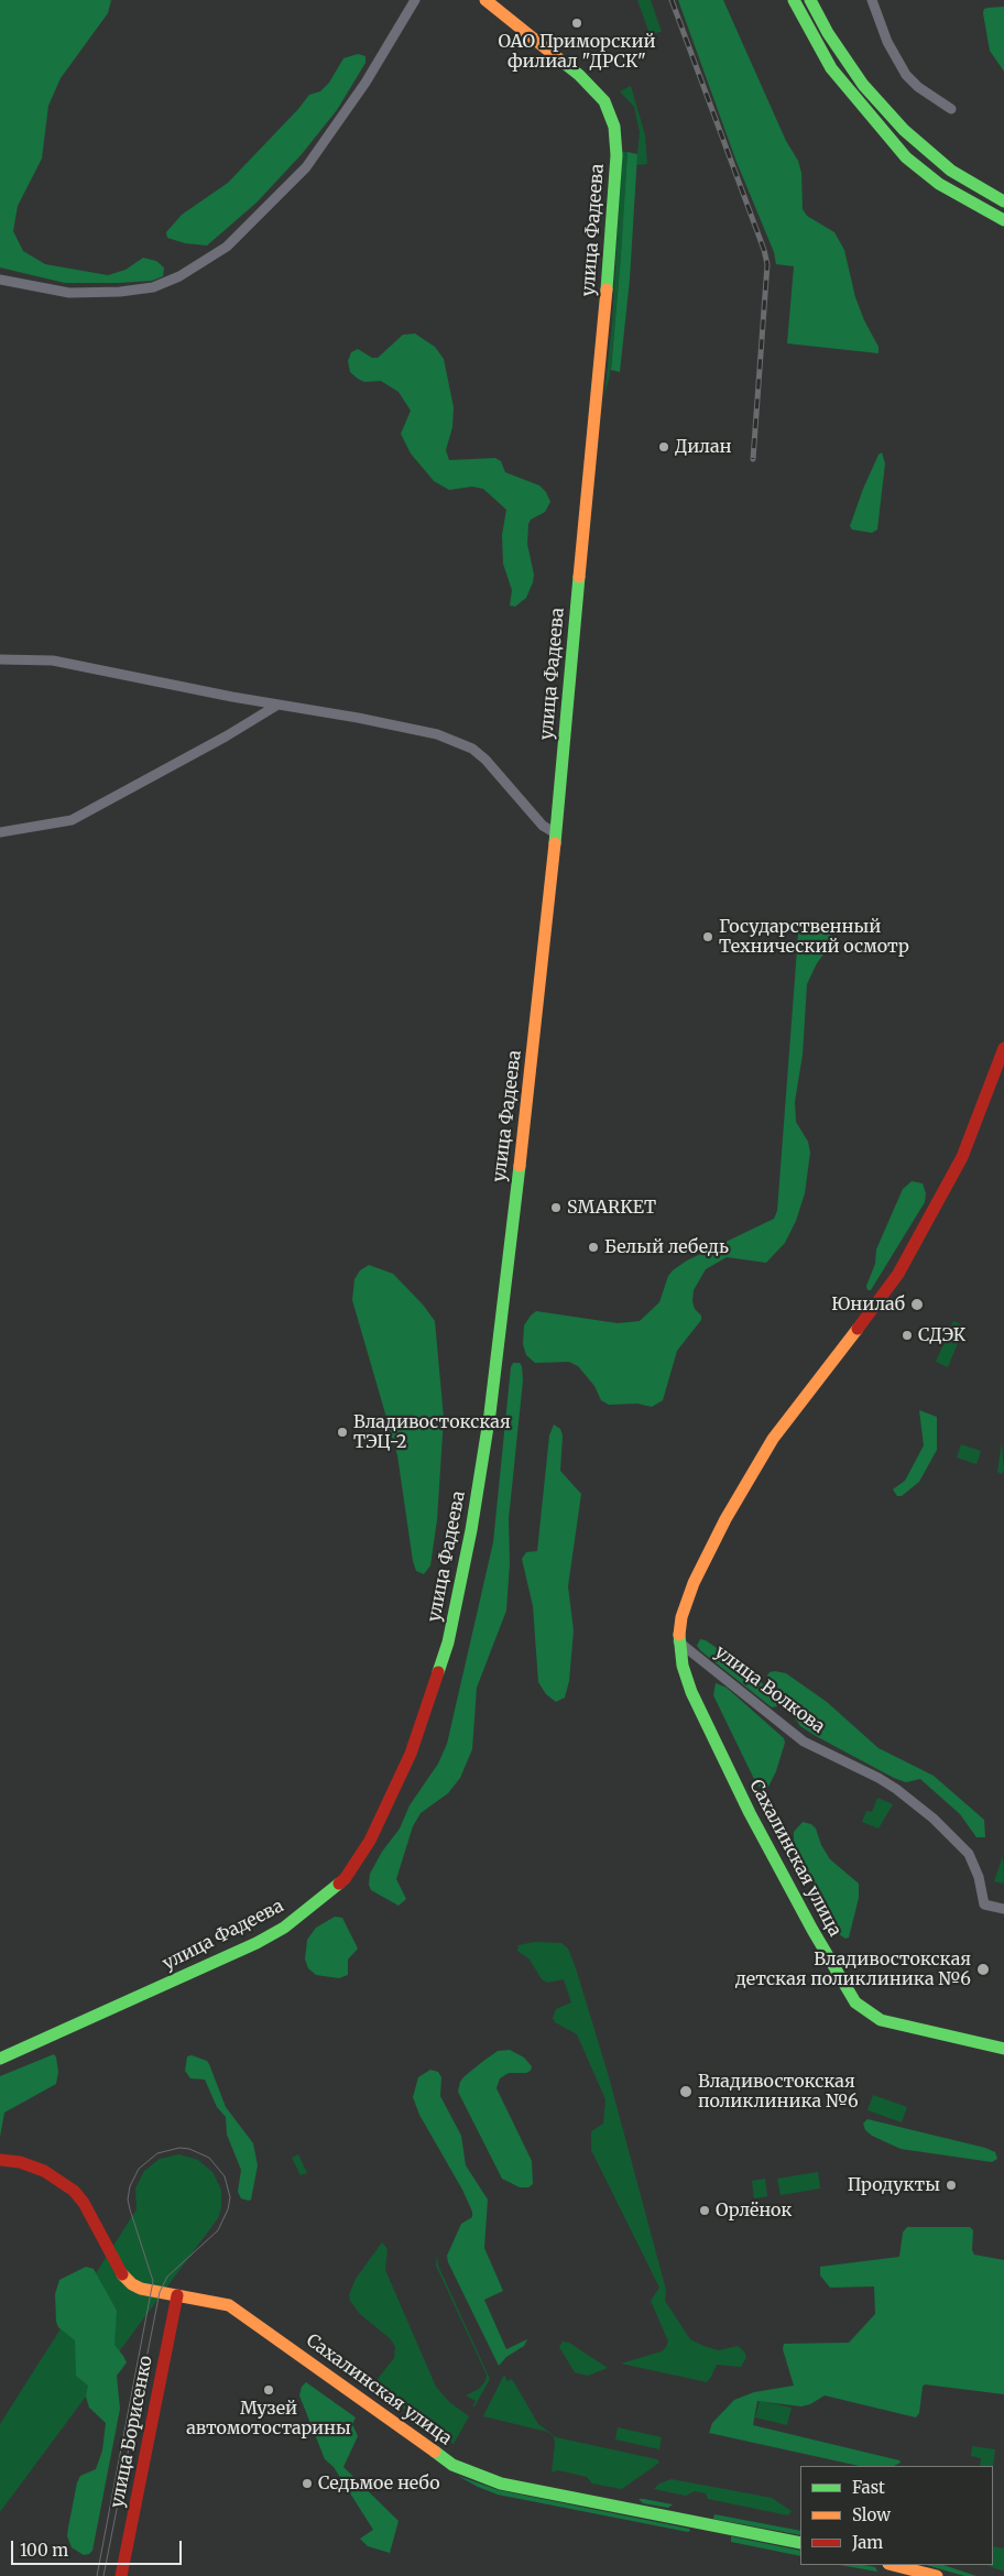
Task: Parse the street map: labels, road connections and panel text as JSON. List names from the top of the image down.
{
  "streets": {
    "main road": ["улица Фадеева", "Сахалинская улица", "улица Борисенко"],
    "street": ["улица Волкова"]
  },
  "crossings": [
    ["улица Волкова", "Сахалинская улица"],
    ["Сахалинская улица", "улица Борисенко"]
  ],
  "places": [
    "ОАО Приморский филиал \"ДРСК\"",
    "Дилан",
    "Государственный Технический осмотр",
    "SMARKET",
    "Белый лебедь",
    "Юнилаб",
    "СДЭК",
    "Владивостокская ТЭЦ-2",
    "Владивостокская детская поликлиника №6",
    "Владивостокская поликлиника №6",
    "Продукты",
    "Орлёнок",
    "Музей автомотостарины",
    "Седьмое небо"
  ],
  "legend": ["Fast", "Slow", "Jam"],
  "scale_bar": "100 m"
}
